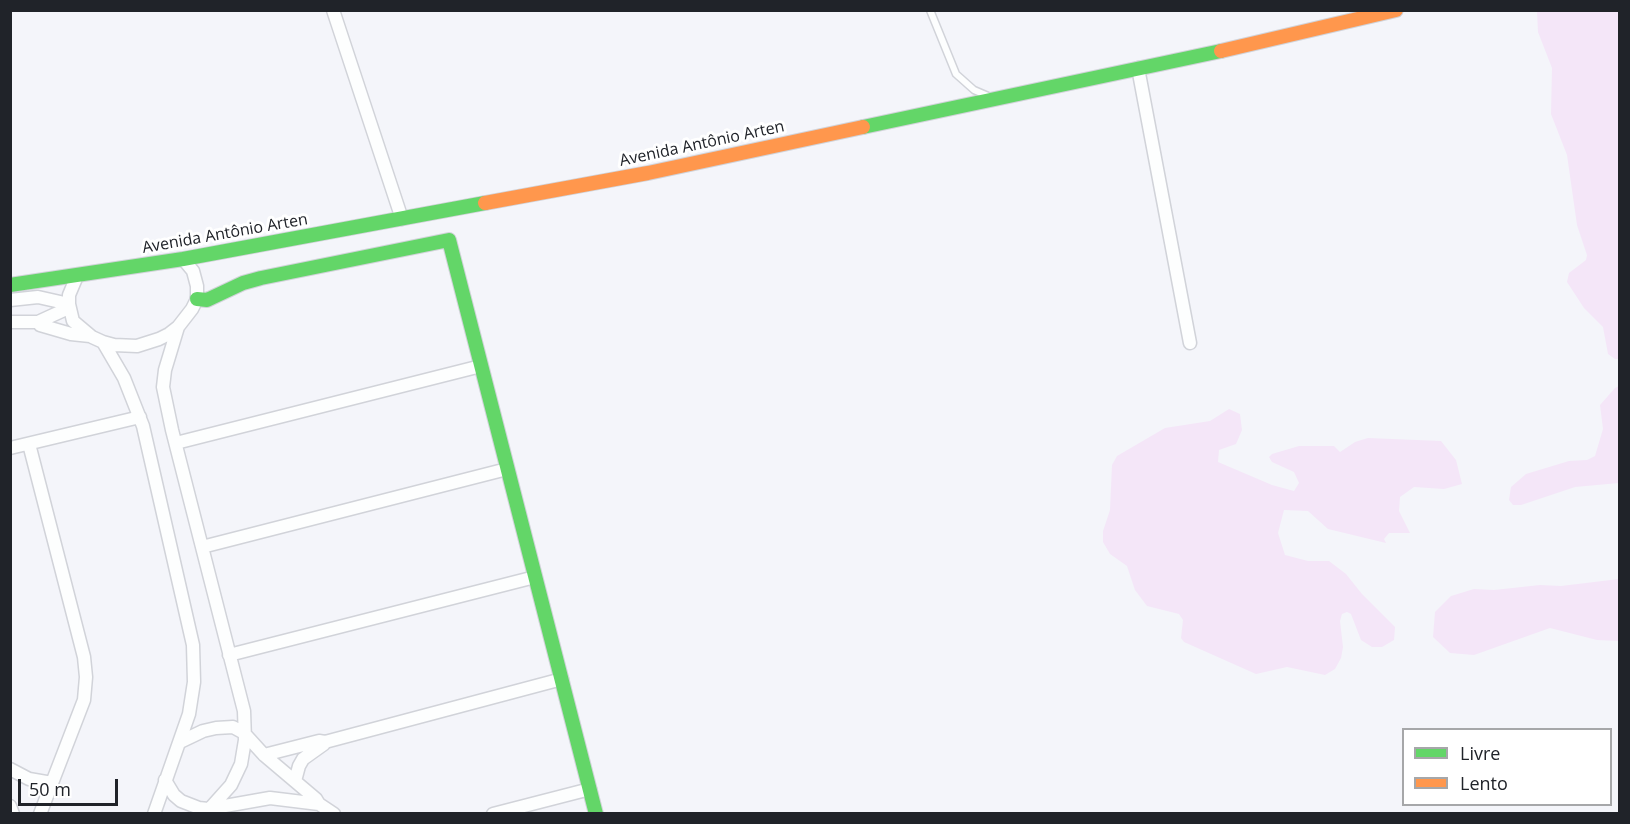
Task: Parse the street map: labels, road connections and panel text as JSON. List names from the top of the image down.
{
  "streets": {
    "street": ["Avenida Antônio Arten"]
  },
  "legend": ["Livre", "Lento"],
  "scale_bar": "50 m"
}
